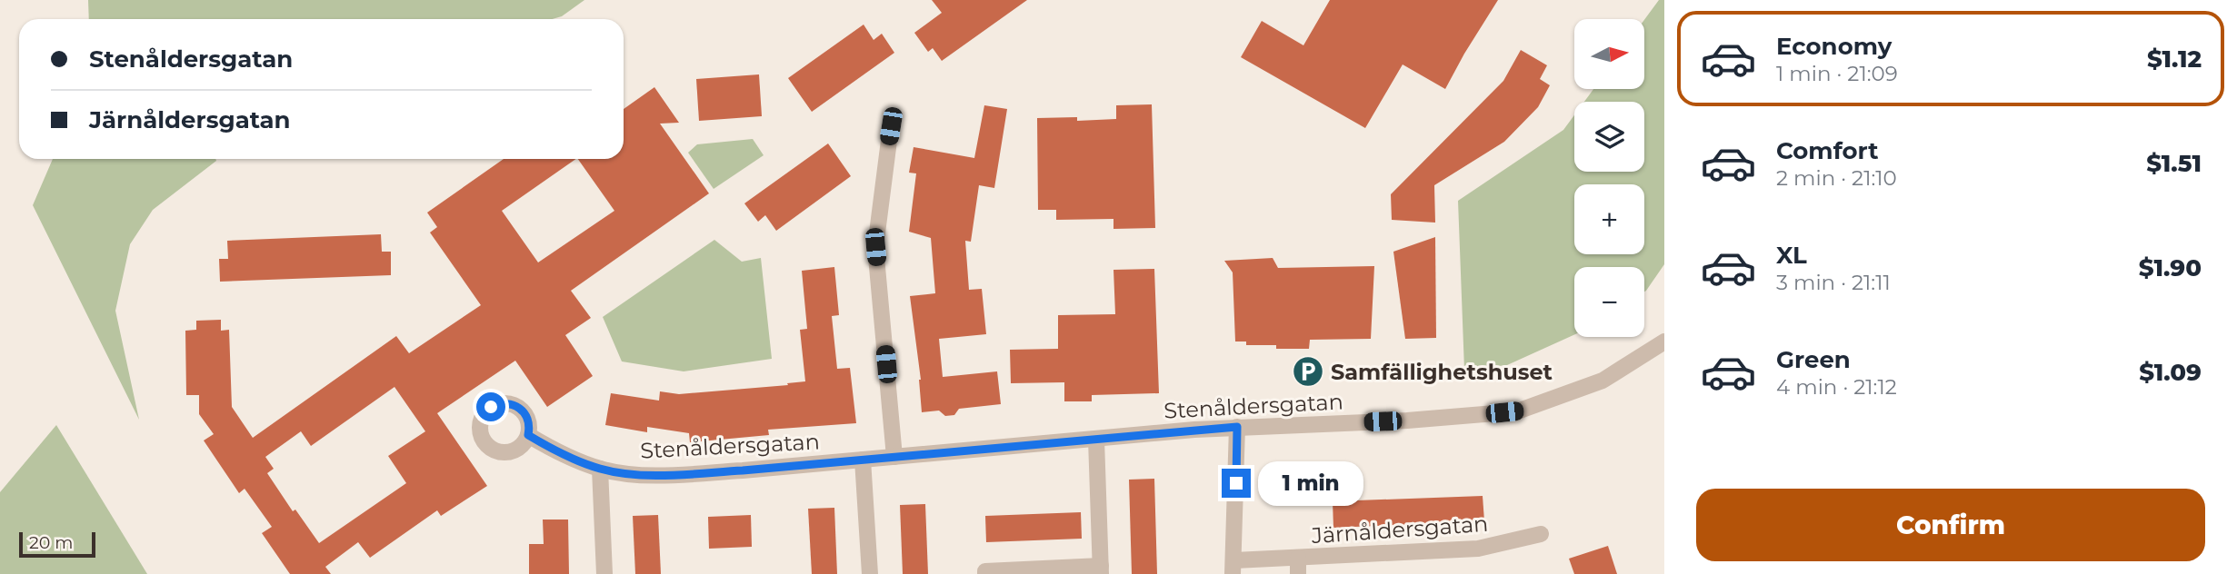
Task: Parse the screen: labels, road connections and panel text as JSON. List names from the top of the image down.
{
  "streets": {
    "street": ["Stenåldersgatan", "Järnåldersgatan"]
  },
  "crossings": [
    ["Stenåldersgatan", "Järnåldersgatan"]
  ],
  "places": {
    "parking": ["Samfällighetshuset"]
  },
  "scale_bar": "20 m",
  "north": "right",
  "page": {
    "list": [
      {
        "name": "Economy",
        "note": "1 min · 21:09",
        "value": "$1.12"
      },
      {
        "name": "Comfort",
        "note": "2 min · 21:10",
        "value": "$1.51"
      },
      {
        "name": "XL",
        "note": "3 min · 21:11",
        "value": "$1.90"
      },
      {
        "name": "Green",
        "note": "4 min · 21:12",
        "value": "$1.09"
      }
    ],
    "map_buttons": ["+", "−"],
    "banner": ["Stenåldersgatan", "Järnåldersgatan"],
    "bubble": "1 min",
    "buttons": "Confirm",
    "scale": "20 m"
  }
}
